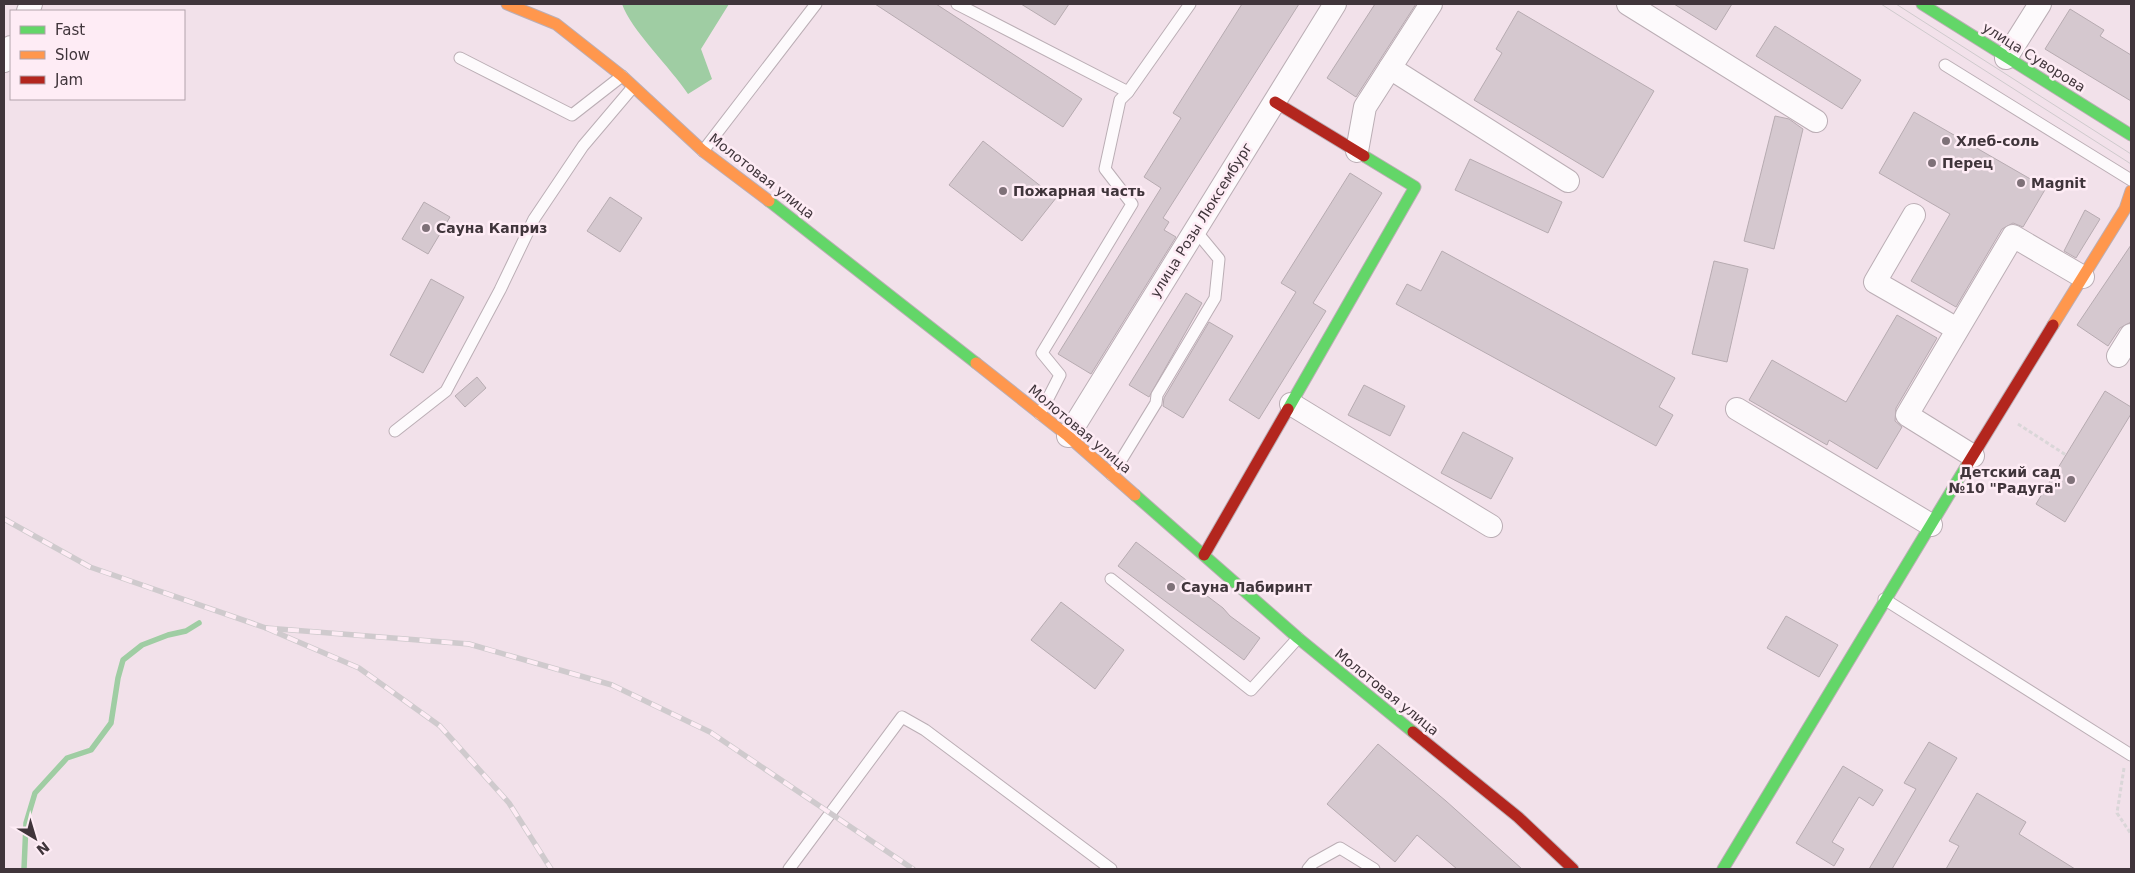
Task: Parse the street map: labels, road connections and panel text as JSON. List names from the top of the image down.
{
  "streets": {
    "street": ["улица Суворова", "Молотовая улица", "улица Розы Люксембург"]
  },
  "crossings": [
    ["Молотовая улица", "улица Розы Люксембург"]
  ],
  "places": [
    "Хлеб-соль",
    "Перец",
    "Magnit",
    "Пожарная часть",
    "Сауна Каприз",
    "Детский сад №10 \"Радуга\"",
    "Сауна Лабиринт"
  ],
  "legend": ["Fast", "Slow", "Jam"],
  "north": "bottom right"
}
